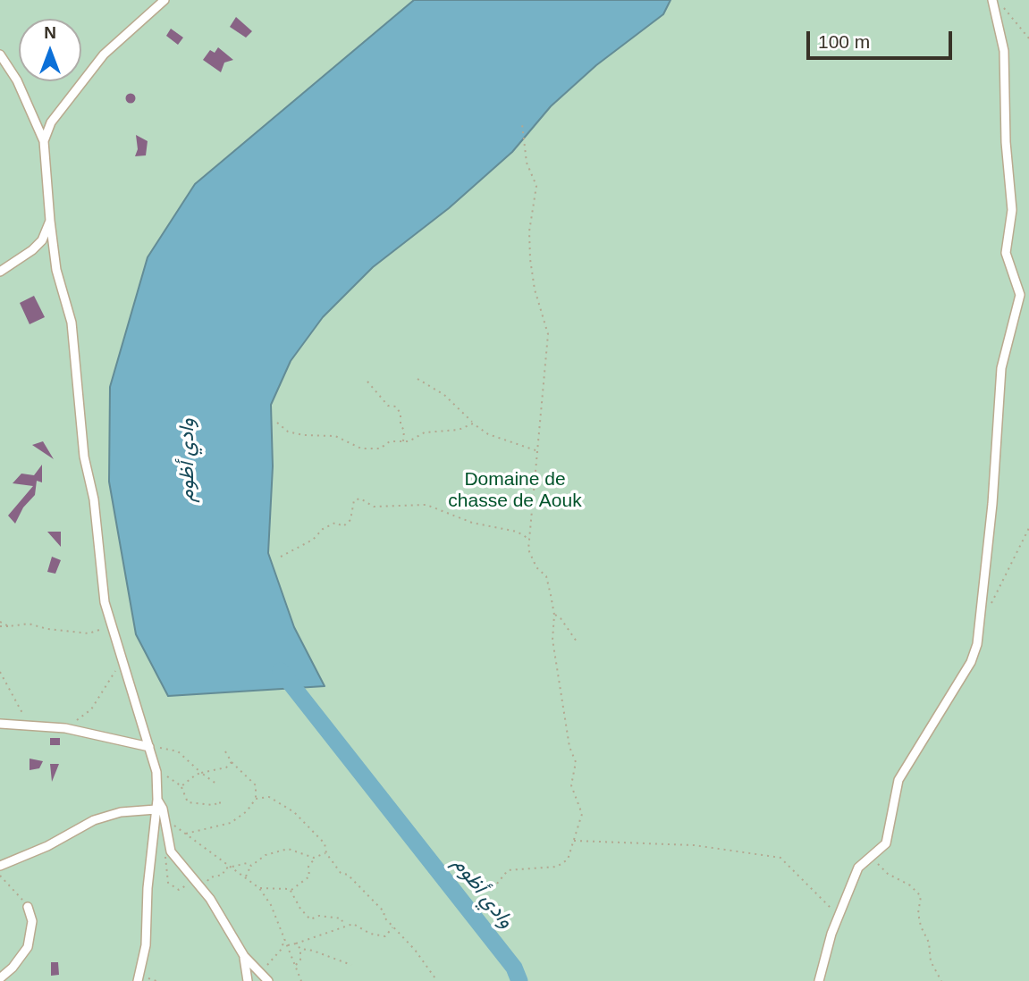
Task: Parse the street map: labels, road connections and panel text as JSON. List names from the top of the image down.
{
  "water": ["وادي أظوم"],
  "parks": ["Domaine de chasse de Aouk"],
  "scale_bar": "100 m",
  "north": "top"
}
